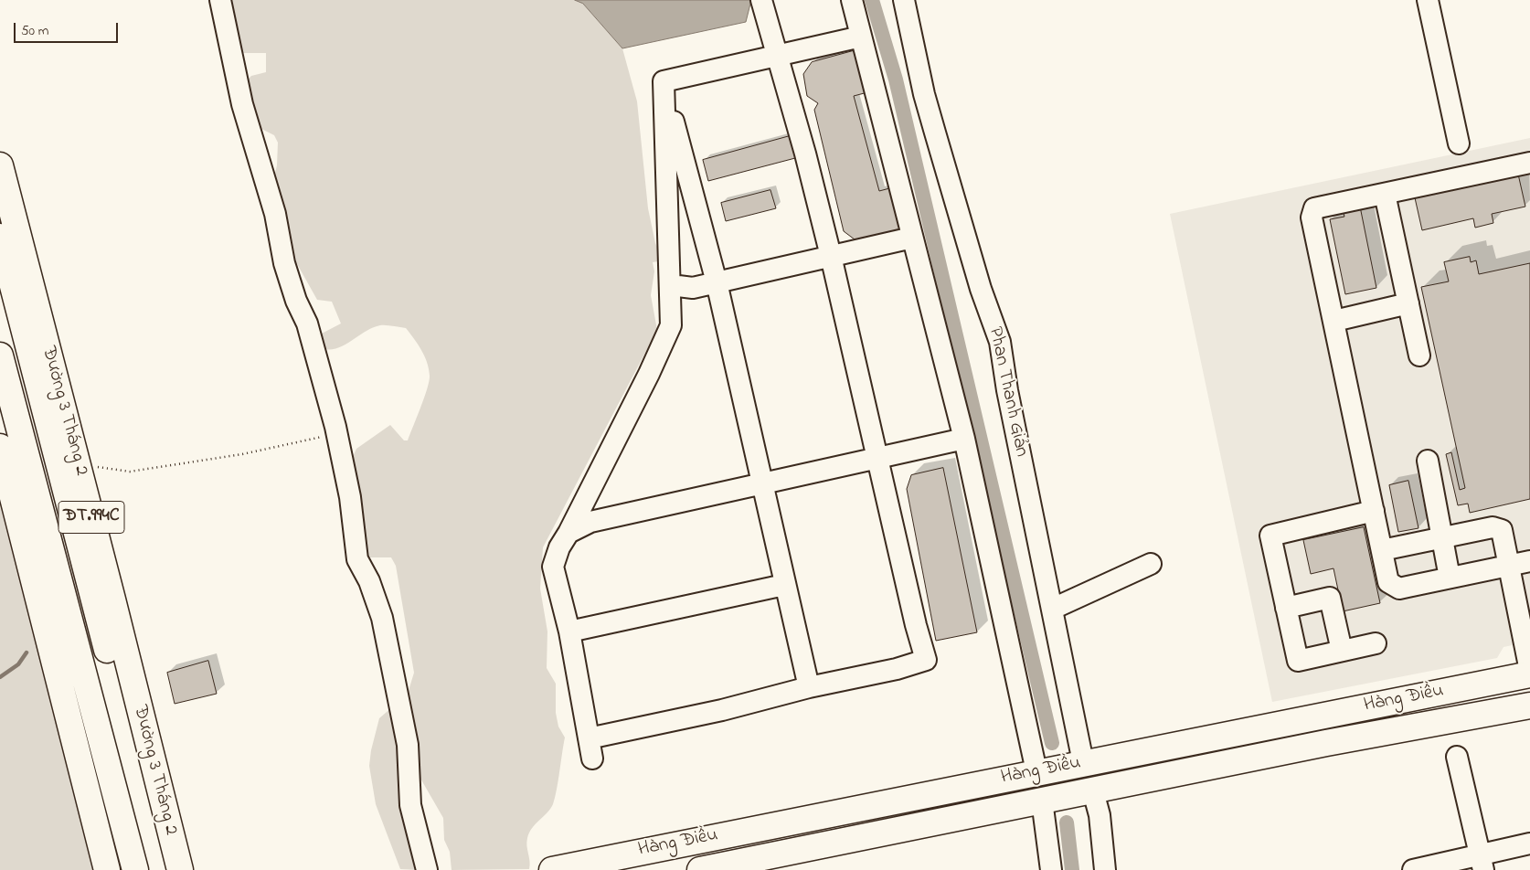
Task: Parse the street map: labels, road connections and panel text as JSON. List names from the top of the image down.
{
  "streets": {
    "main road": ["Đường 3 Tháng 2", "ĐT.994C", "Hàng Điều"],
    "street": ["Phan Thanh Giản"]
  },
  "crossings": [
    ["Phan Thanh Giản", "Hàng Điều"]
  ],
  "scale_bar": "50 m"
}
